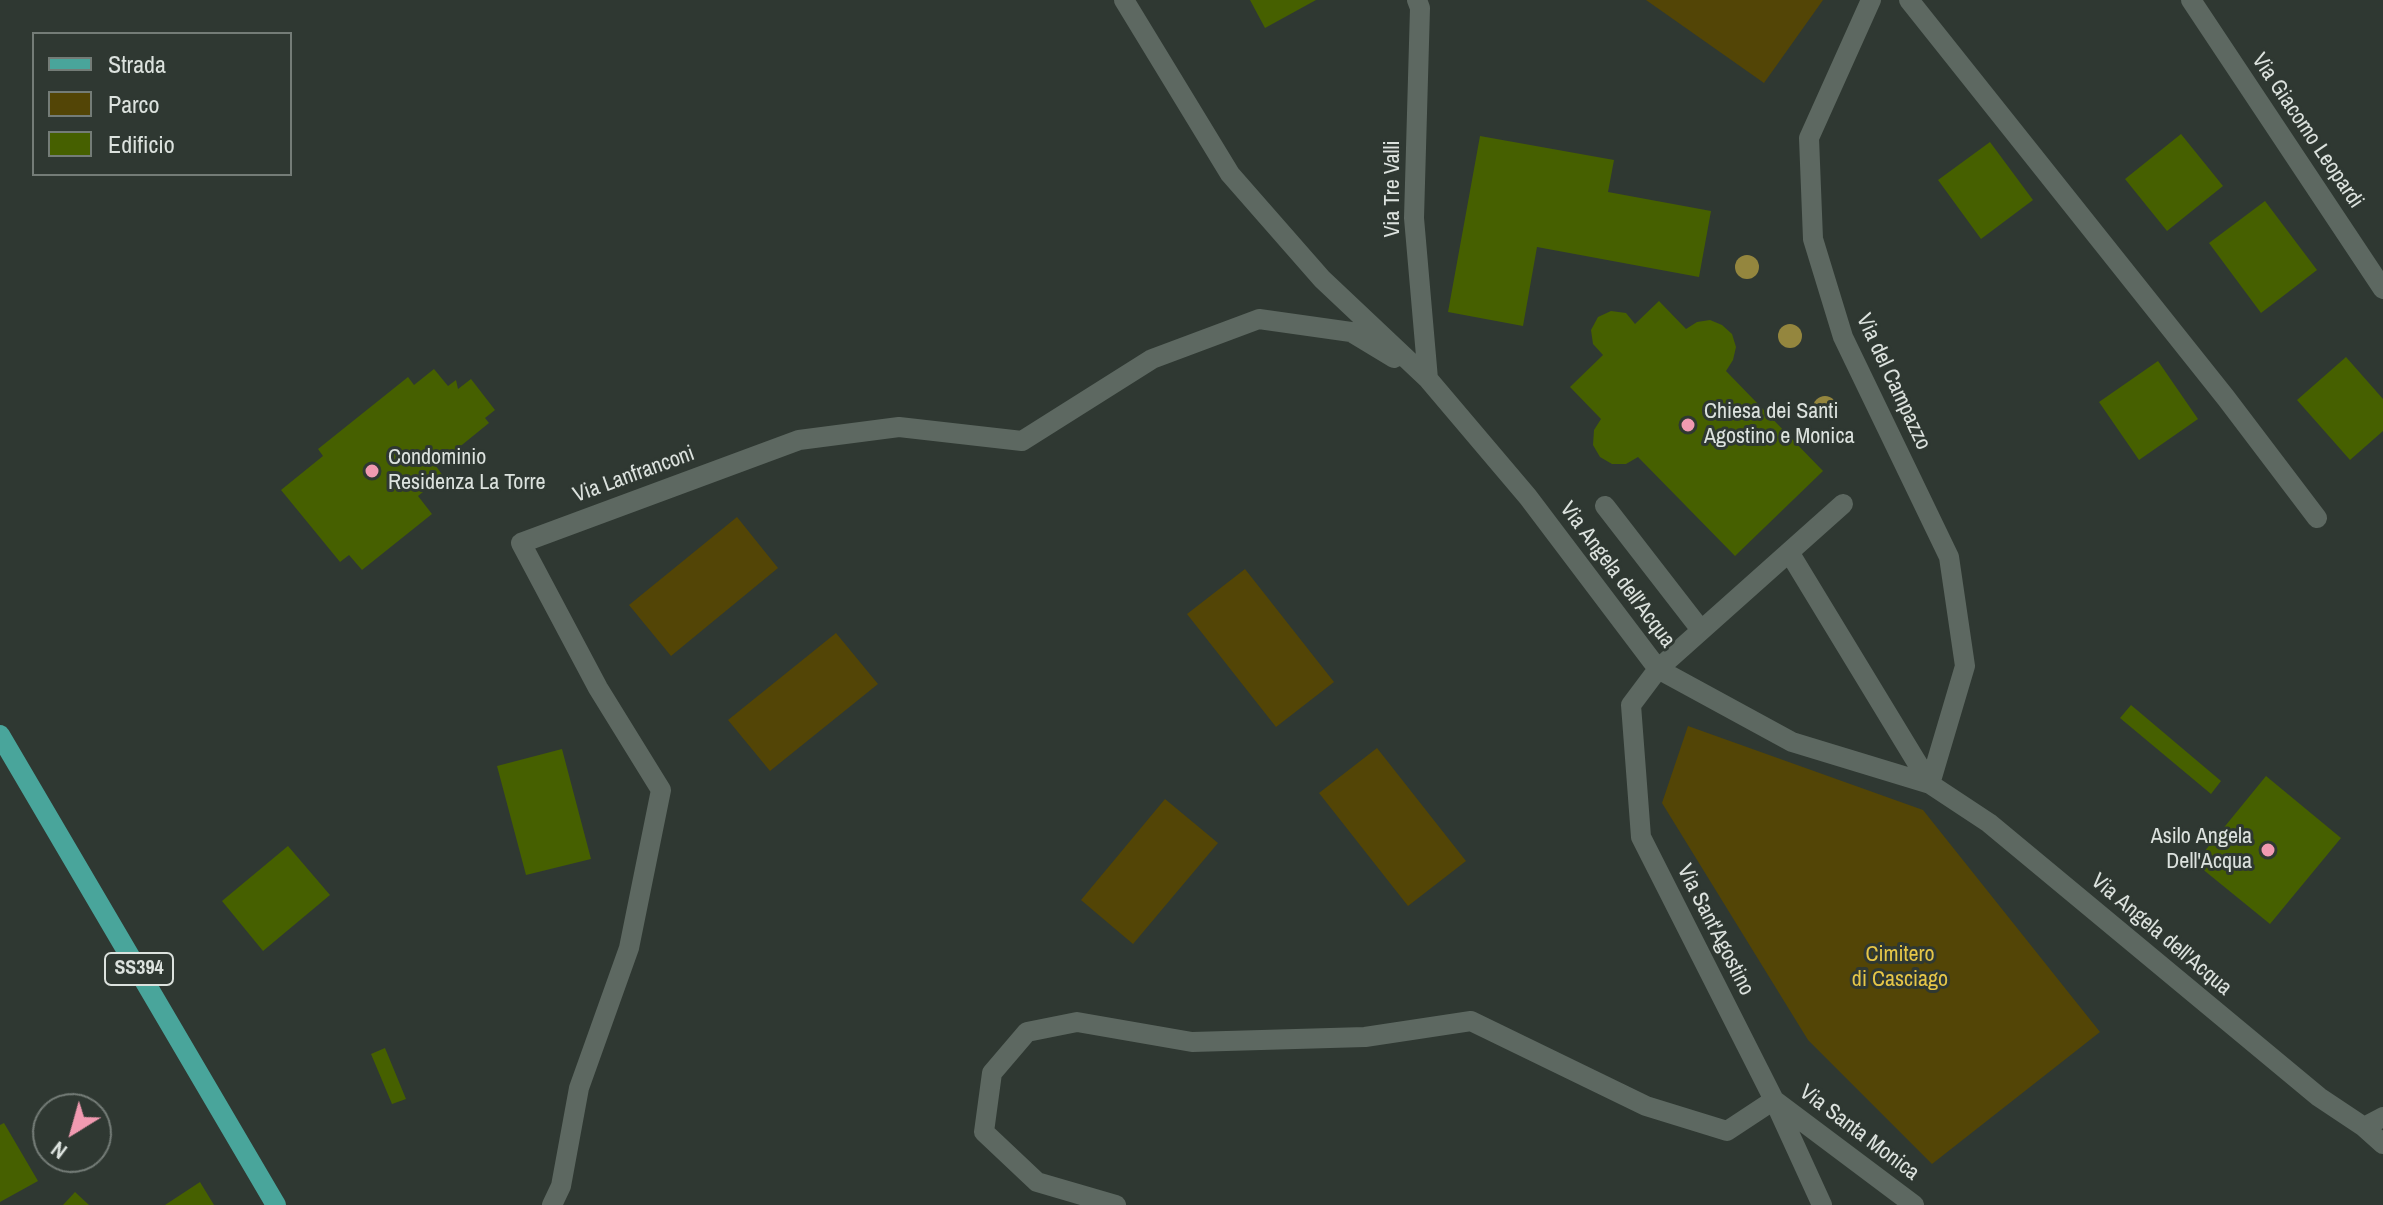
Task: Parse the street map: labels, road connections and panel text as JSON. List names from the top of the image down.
{
  "streets": {
    "main road": ["SS394"],
    "street": [
      "Via Giacomo Leopardi",
      "Via Tre Valli",
      "Via del Campazzo",
      "Via Lanfranconi",
      "Via Angela dell'Acqua",
      "Via Sant'Agostino",
      "Via Santa Monica"
    ]
  },
  "crossings": [
    ["Via Tre Valli", "Via Lanfranconi"],
    ["Via Tre Valli", "Via Angela dell'Acqua"],
    ["Via del Campazzo", "Via Angela dell'Acqua"],
    ["Via Lanfranconi", "Via Angela dell'Acqua"],
    ["Via Angela dell'Acqua", "Via Sant'Agostino"],
    ["Via Sant'Agostino", "Via Santa Monica"]
  ],
  "parks": ["Cimitero di Casciago"],
  "places": ["Chiesa dei Santi Agostino e Monica", "Condominio Residenza La Torre", "Asilo Angela Dell'Acqua"],
  "legend": ["Strada", "Parco", "Edificio"],
  "north": "bottom left"
}
